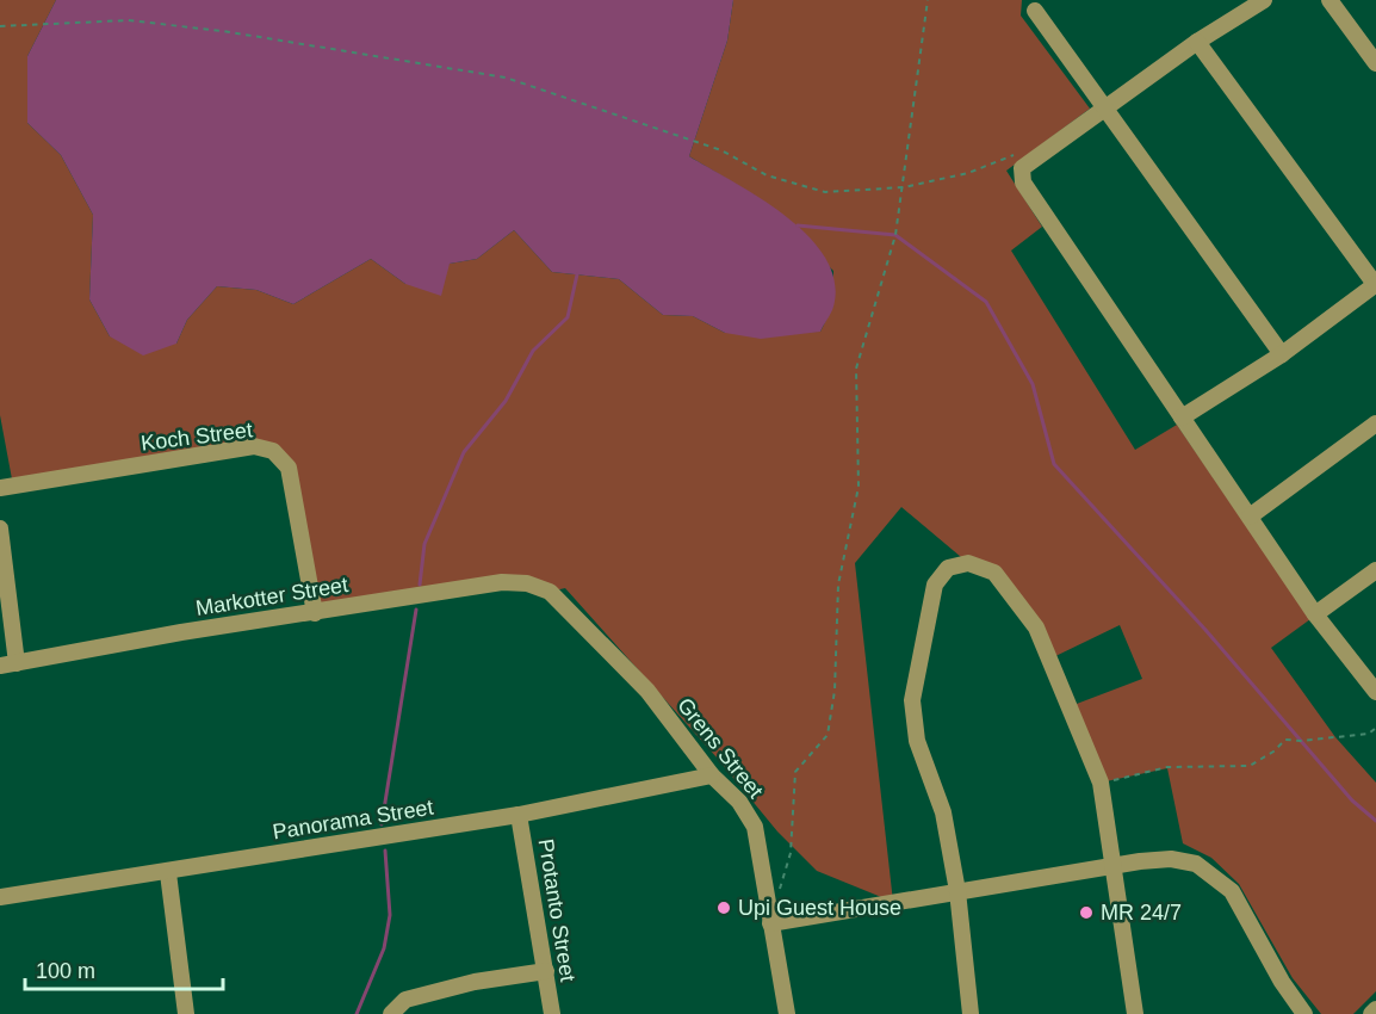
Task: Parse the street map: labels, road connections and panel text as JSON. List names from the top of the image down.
{
  "streets": {
    "street": [
      "Koch Street",
      "Markotter Street",
      "Grens Street",
      "Panorama Street",
      "Protanto Street"
    ]
  },
  "crossings": [
    ["Koch Street", "Markotter Street"],
    ["Markotter Street", "Grens Street"],
    ["Grens Street", "Panorama Street"],
    ["Panorama Street", "Protanto Street"]
  ],
  "places": ["Upi Guest House", "MR 24/7"],
  "scale_bar": "100 m"
}
